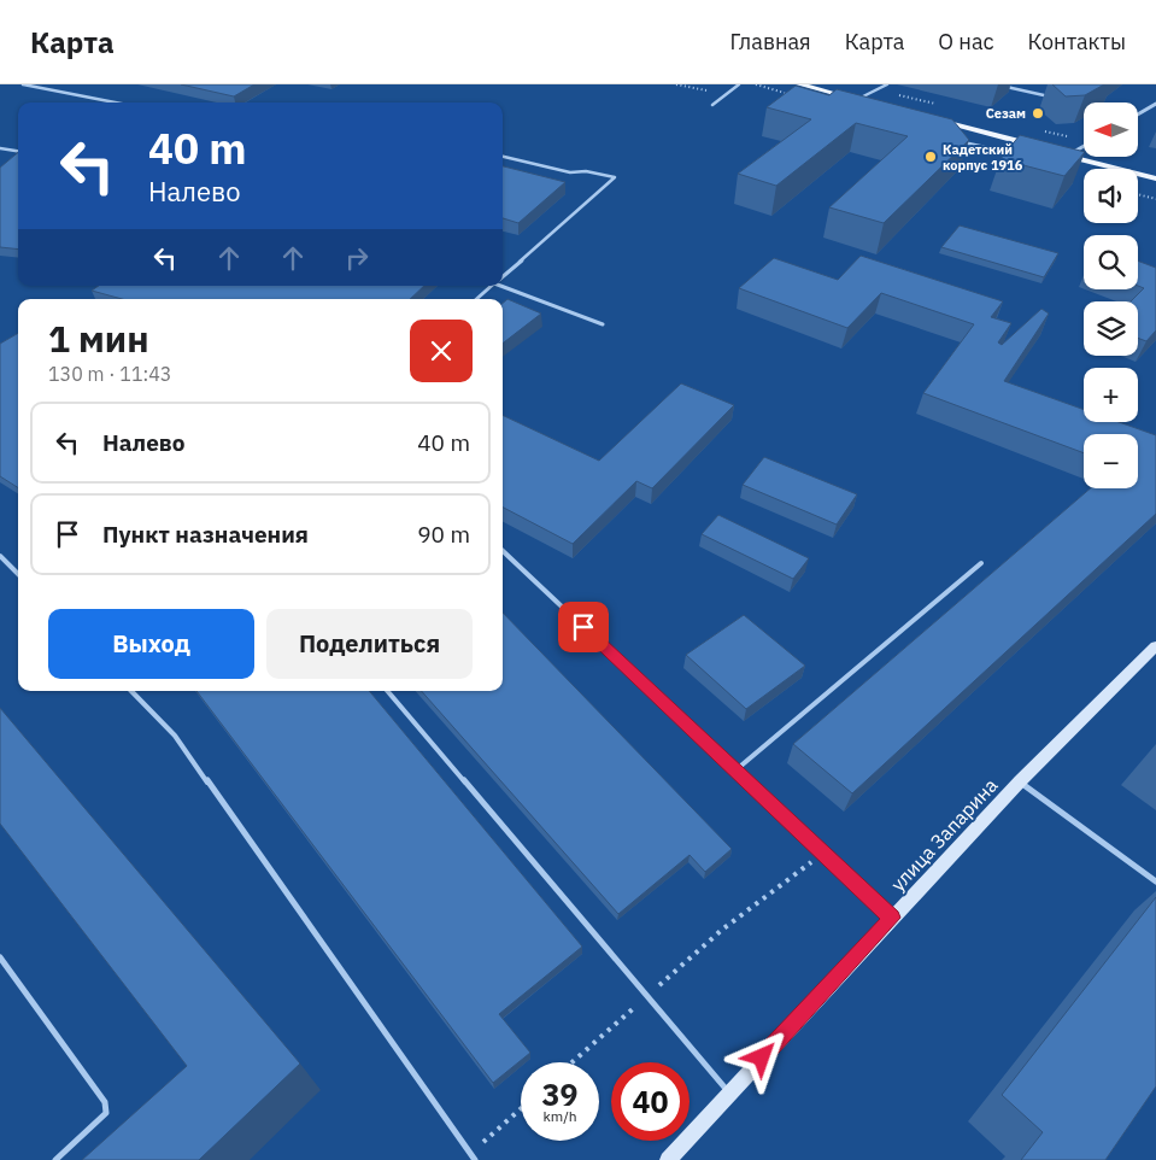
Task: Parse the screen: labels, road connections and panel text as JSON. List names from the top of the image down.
{
  "streets": {
    "street": ["улица Запарина"]
  },
  "places": ["Сезам", "Кадетский корпус 1916"],
  "north": "left",
  "page": {
    "header": "Карта",
    "nav": [
      "Главная",
      "Карта",
      "О нас",
      "Контакты"
    ],
    "map_buttons": ["+", "−"],
    "turn": ["40 m", "Налево"],
    "heading": ["1 мин", "130 m · 11:43"],
    "list": [
      {
        "name": "Налево",
        "value": "40 m"
      },
      {
        "name": "Пункт назначения",
        "value": "90 m"
      }
    ],
    "buttons": ["Выход", "Поделиться"],
    "speed": "39 km/h",
    "limit": "40"
  }
}
